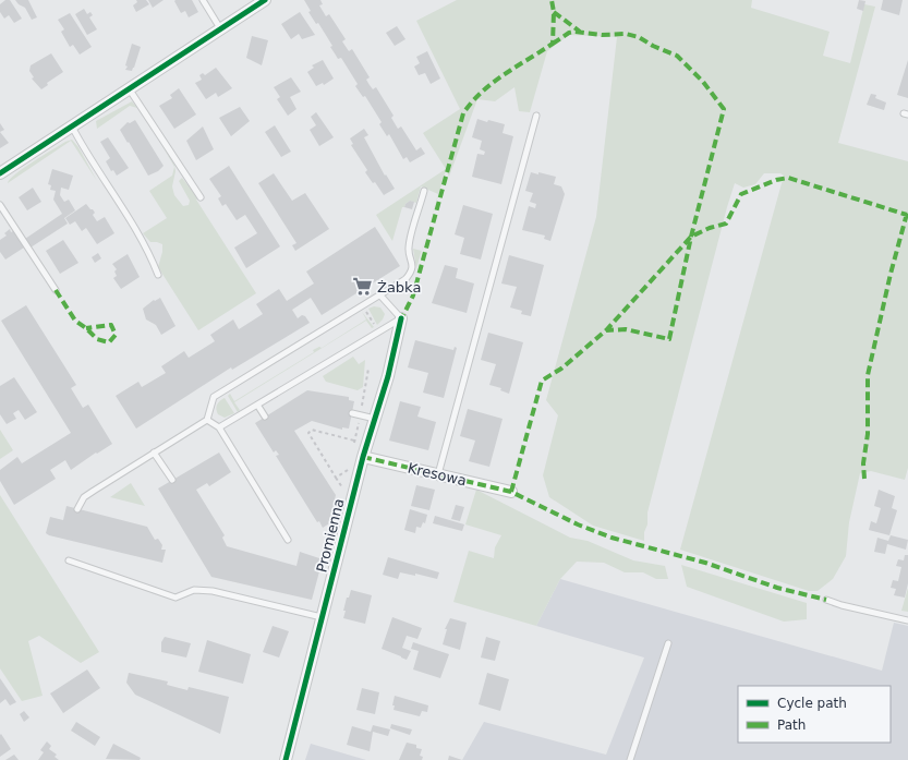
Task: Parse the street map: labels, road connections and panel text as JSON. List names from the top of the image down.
{
  "streets": {
    "street": ["Kresowa", "Promienna"]
  },
  "crossings": [
    ["Kresowa", "Promienna"]
  ],
  "places": {
    "supermarket": ["Żabka"]
  },
  "legend": ["Cycle path", "Path"]
}
